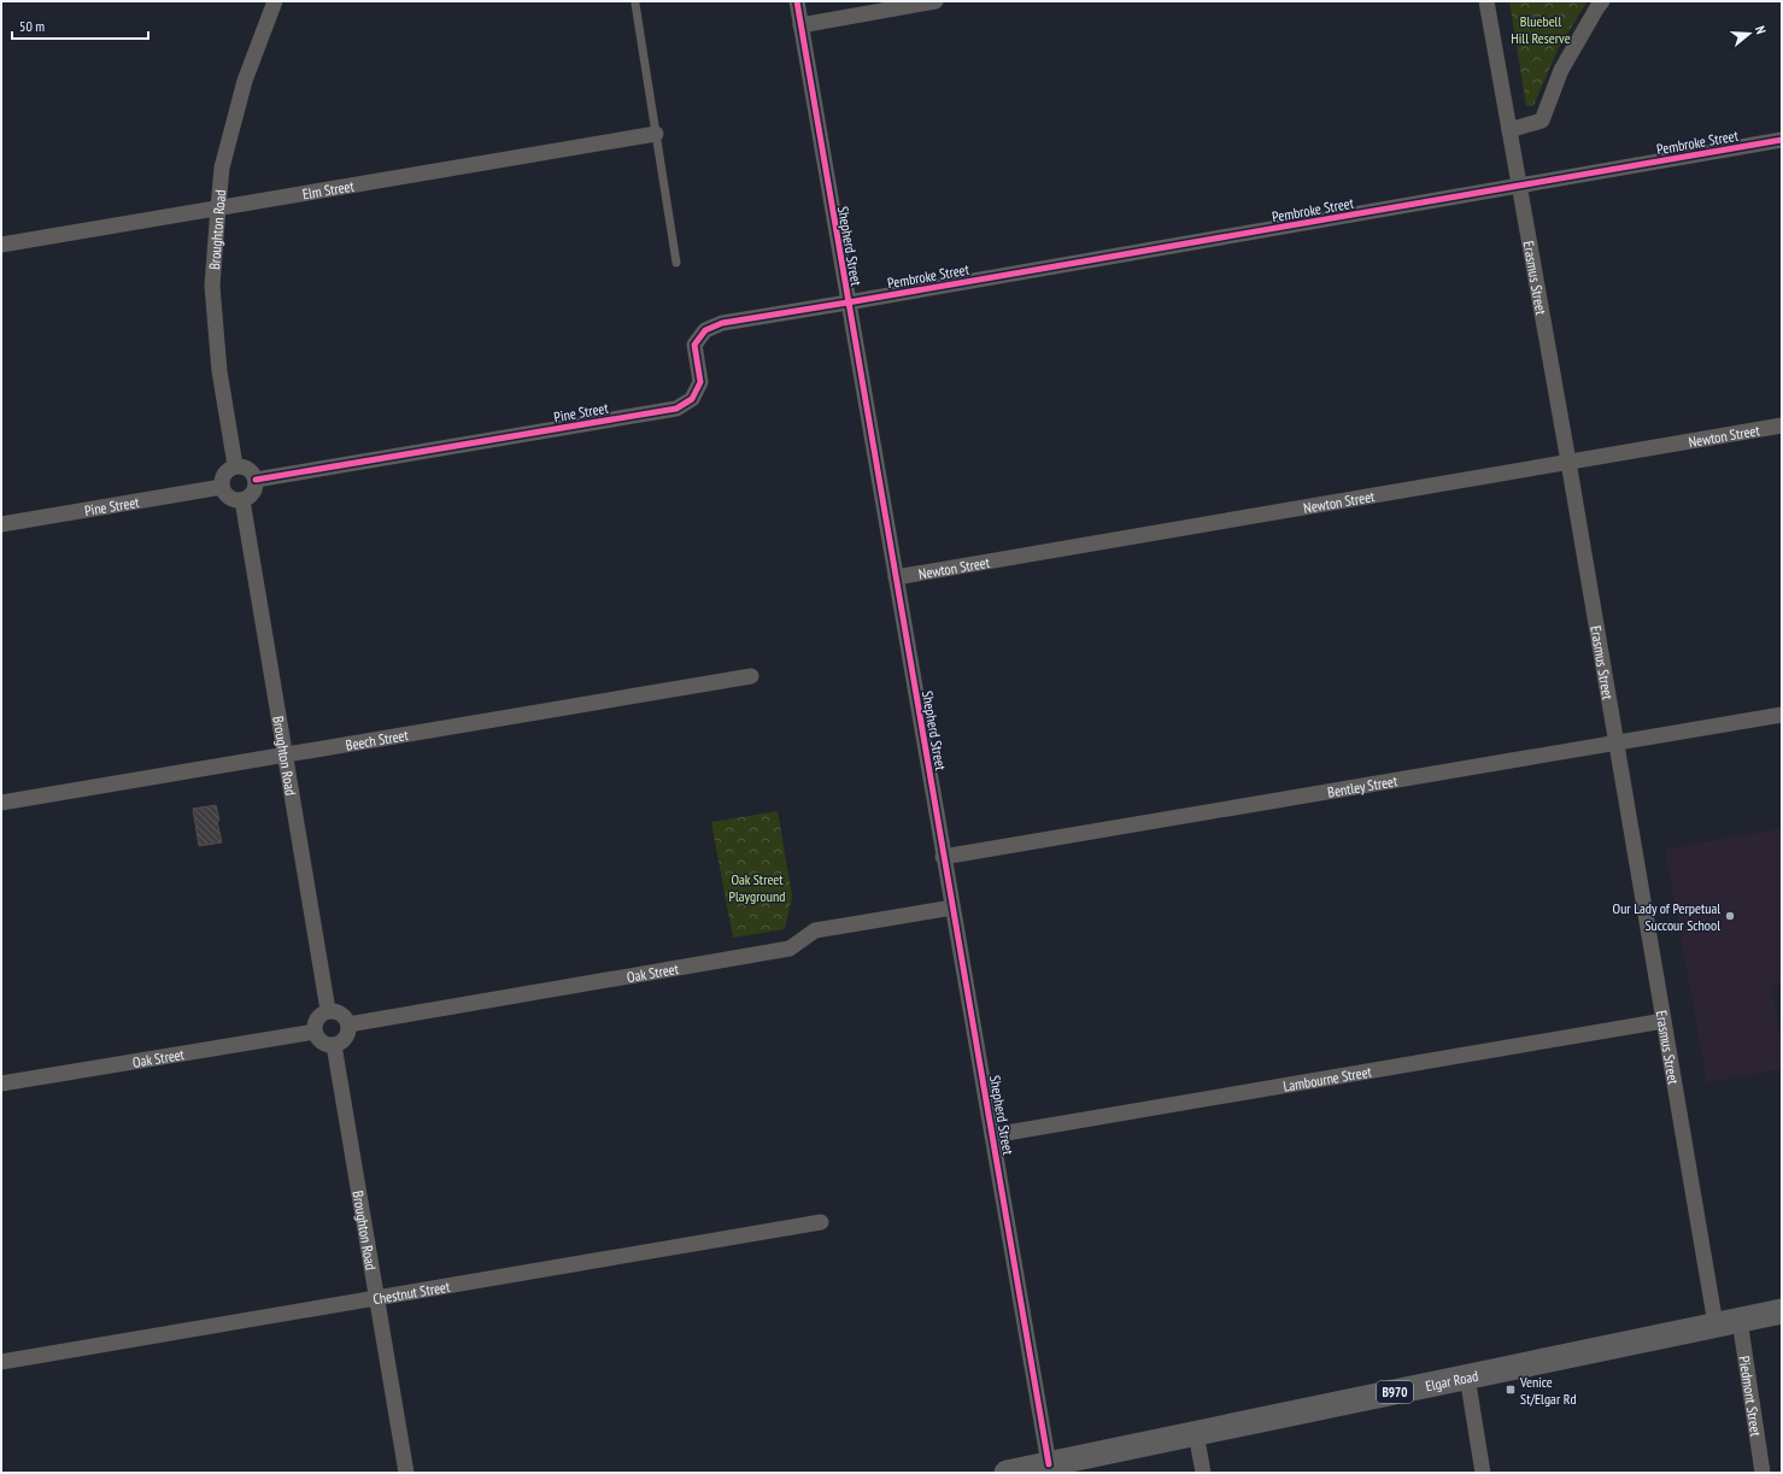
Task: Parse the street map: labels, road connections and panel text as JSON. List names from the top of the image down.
{
  "streets": {
    "main road": ["Elgar Road", "B970"],
    "street": [
      "Pembroke Street",
      "Elm Street",
      "Broughton Road",
      "Shepherd Street",
      "Erasmus Street",
      "Pine Street",
      "Newton Street",
      "Beech Street",
      "Bentley Street",
      "Oak Street",
      "Lambourne Street",
      "Chestnut Street",
      "Piedmont Street"
    ]
  },
  "crossings": [
    ["Pembroke Street", "Shepherd Street"],
    ["Pembroke Street", "Erasmus Street"],
    ["Pembroke Street", "Pine Street"],
    ["Elm Street", "Broughton Road"],
    ["Broughton Road", "Pine Street"],
    ["Broughton Road", "Beech Street"],
    ["Broughton Road", "Oak Street"],
    ["Broughton Road", "Chestnut Street"],
    ["Shepherd Street", "Pine Street"],
    ["Shepherd Street", "Newton Street"],
    ["Shepherd Street", "Bentley Street"],
    ["Shepherd Street", "Oak Street"],
    ["Shepherd Street", "Lambourne Street"],
    ["Shepherd Street", "Elgar Road"],
    ["Erasmus Street", "Newton Street"],
    ["Erasmus Street", "Bentley Street"],
    ["Erasmus Street", "Lambourne Street"],
    ["Erasmus Street", "Elgar Road"],
    ["Erasmus Street", "Piedmont Street"],
    ["Elgar Road", "Piedmont Street"]
  ],
  "parks": ["Bluebell Hill Reserve", "Oak Street Playground"],
  "places": {
    "other": ["Our Lady of Perpetual Succour School"],
    "transit": ["Venice St/Elgar Rd"]
  },
  "scale_bar": "50 m",
  "north": "right"
}
